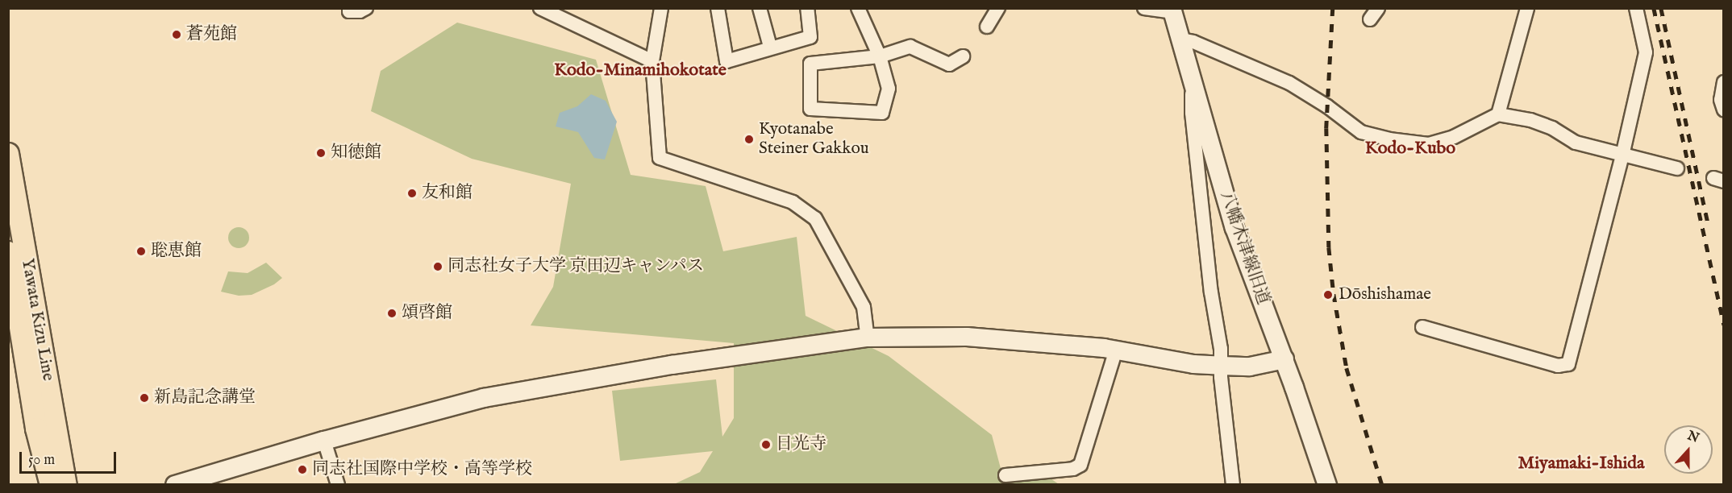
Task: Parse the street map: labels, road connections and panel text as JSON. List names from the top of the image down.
{
  "streets": {
    "main road": ["Yawata Kizu Line"],
    "street": ["八幡木津線旧道"]
  },
  "districts": ["Kodo-Minamihokotate", "Kodo-Kubo", "Miyamaki-Ishida"],
  "places": [
    "蒼苑館",
    "Kyotanabe Steiner Gakkou",
    "知徳館",
    "友和館",
    "聡恵館",
    "同志社女子大学 京田辺キャンパス",
    "Dōshishamae",
    "頌啓館",
    "新島記念講堂",
    "日光寺",
    "同志社国際中学校・高等学校"
  ],
  "scale_bar": "50 m",
  "north": "top"
}
